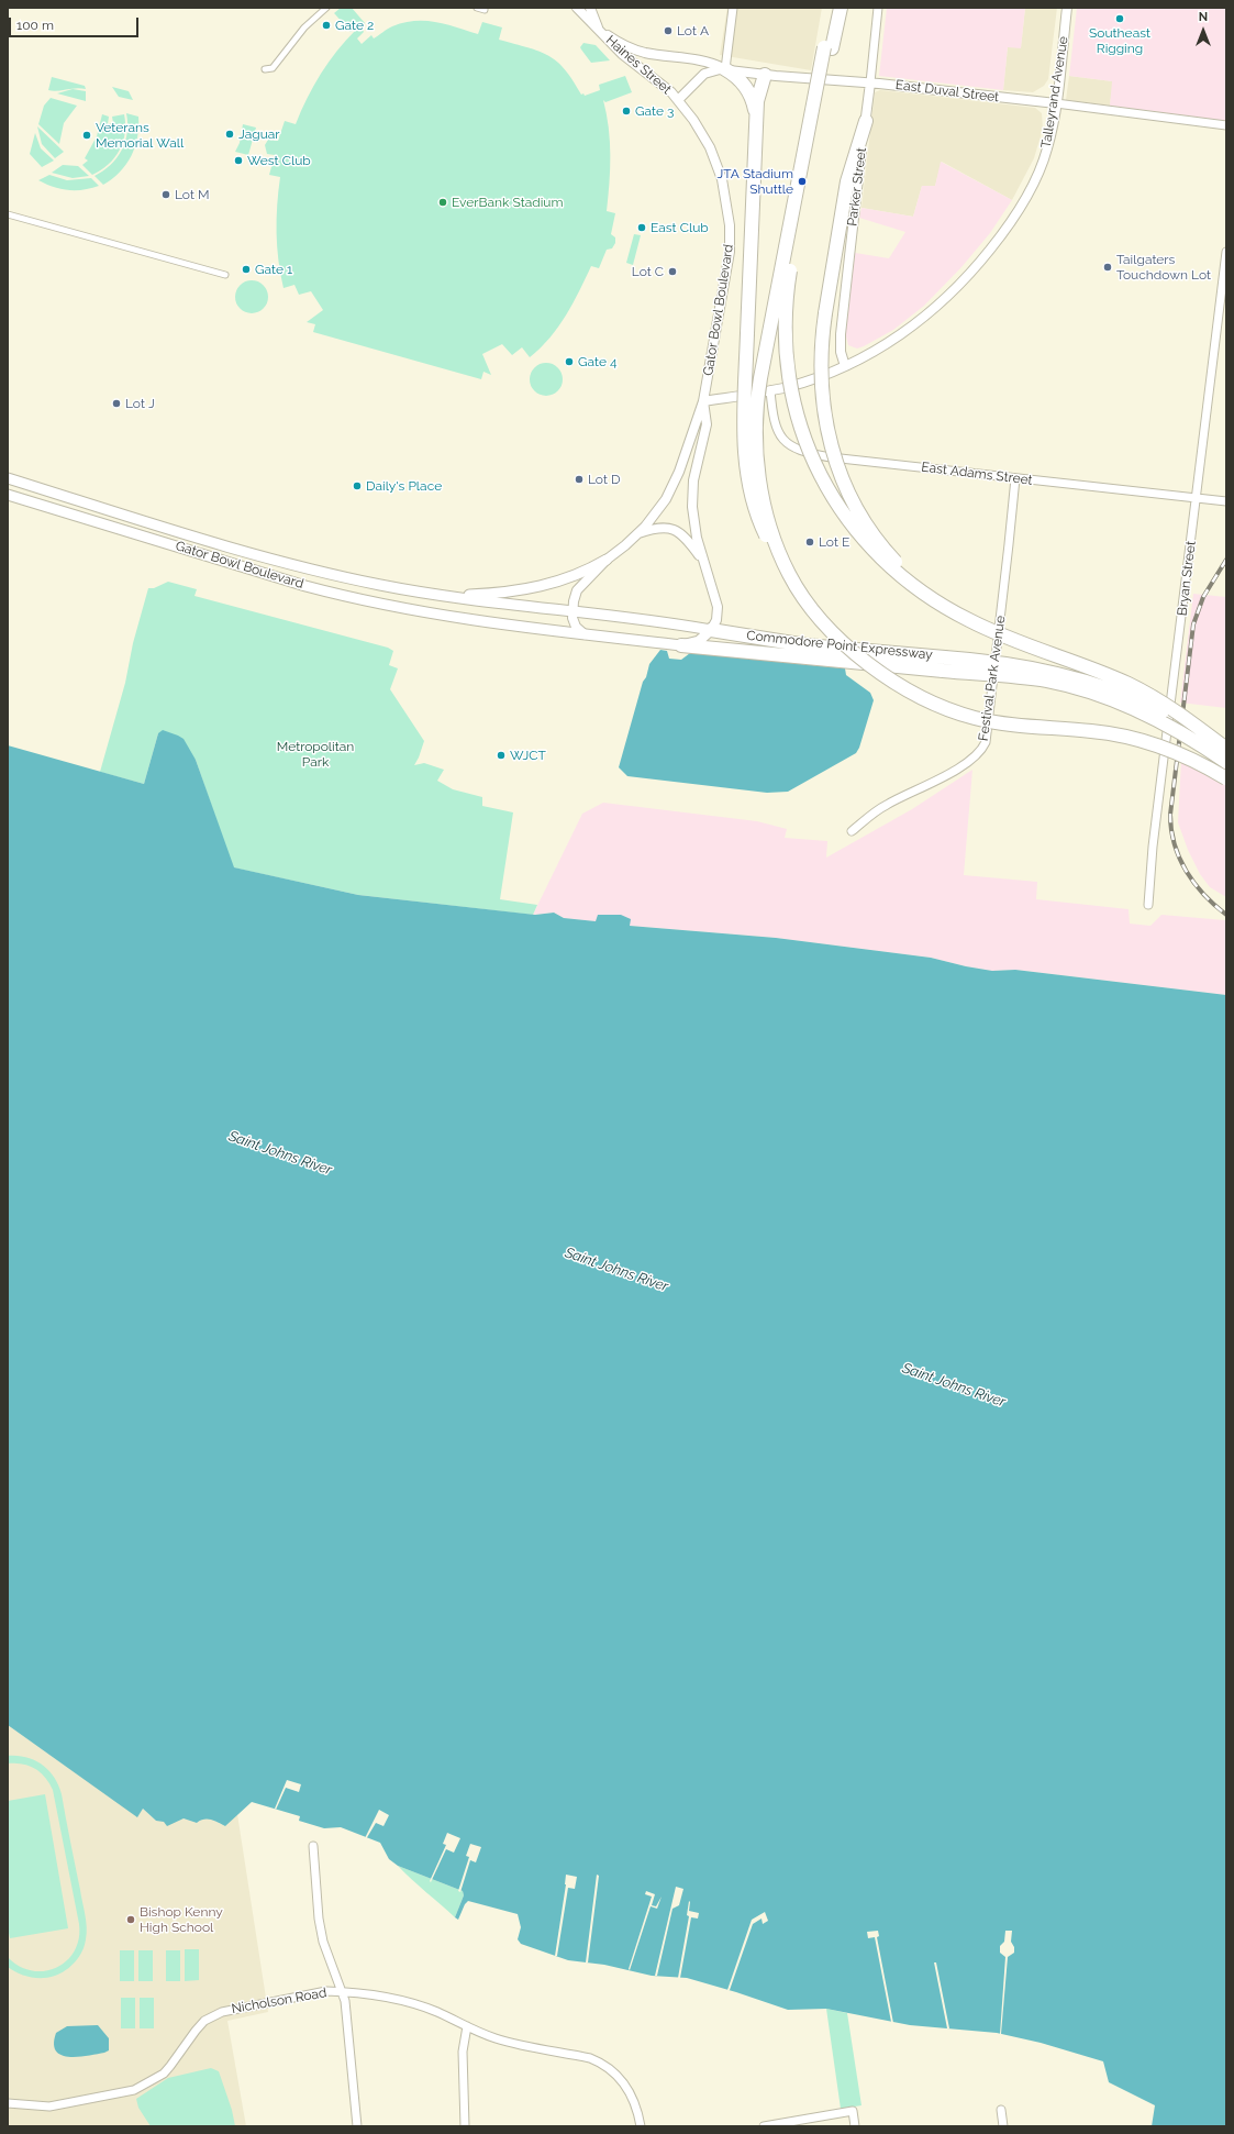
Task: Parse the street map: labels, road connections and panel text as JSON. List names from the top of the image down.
{
  "streets": {
    "highway": ["Commodore Point Expressway"],
    "main road": ["Gator Bowl Boulevard"],
    "street": [
      "Haines Street",
      "East Duval Street",
      "Talleyrand Avenue",
      "Parker Street",
      "East Adams Street",
      "Bryan Street",
      "Festival Park Avenue",
      "Nicholson Road"
    ]
  },
  "crossings": [
    ["Haines Street", "East Duval Street"],
    ["Haines Street", "Gator Bowl Boulevard"],
    ["East Duval Street", "Talleyrand Avenue"],
    ["East Duval Street", "Parker Street"],
    ["East Duval Street", "Gator Bowl Boulevard"],
    ["Talleyrand Avenue", "Parker Street"],
    ["Talleyrand Avenue", "Gator Bowl Boulevard"],
    ["Talleyrand Avenue", "East Adams Street"],
    ["Gator Bowl Boulevard", "Commodore Point Expressway"],
    ["East Adams Street", "Bryan Street"],
    ["East Adams Street", "Festival Park Avenue"]
  ],
  "water": ["Saint Johns River"],
  "parks": ["Metropolitan Park"],
  "places": [
    "Southeast Rigging",
    "Gate 2",
    "Lot A",
    "Gate 3",
    "Jaguar",
    "Veterans Memorial Wall",
    "West Club",
    "JTA Stadium Shuttle",
    "Lot M",
    "EverBank Stadium",
    "East Club",
    "Tailgaters Touchdown Lot",
    "Gate 1",
    "Lot C",
    "Gate 4",
    "Lot J",
    "Lot D",
    "Daily's Place",
    "Lot E",
    "WJCT",
    "Bishop Kenny High School"
  ],
  "scale_bar": "100 m",
  "north": "top"
}
